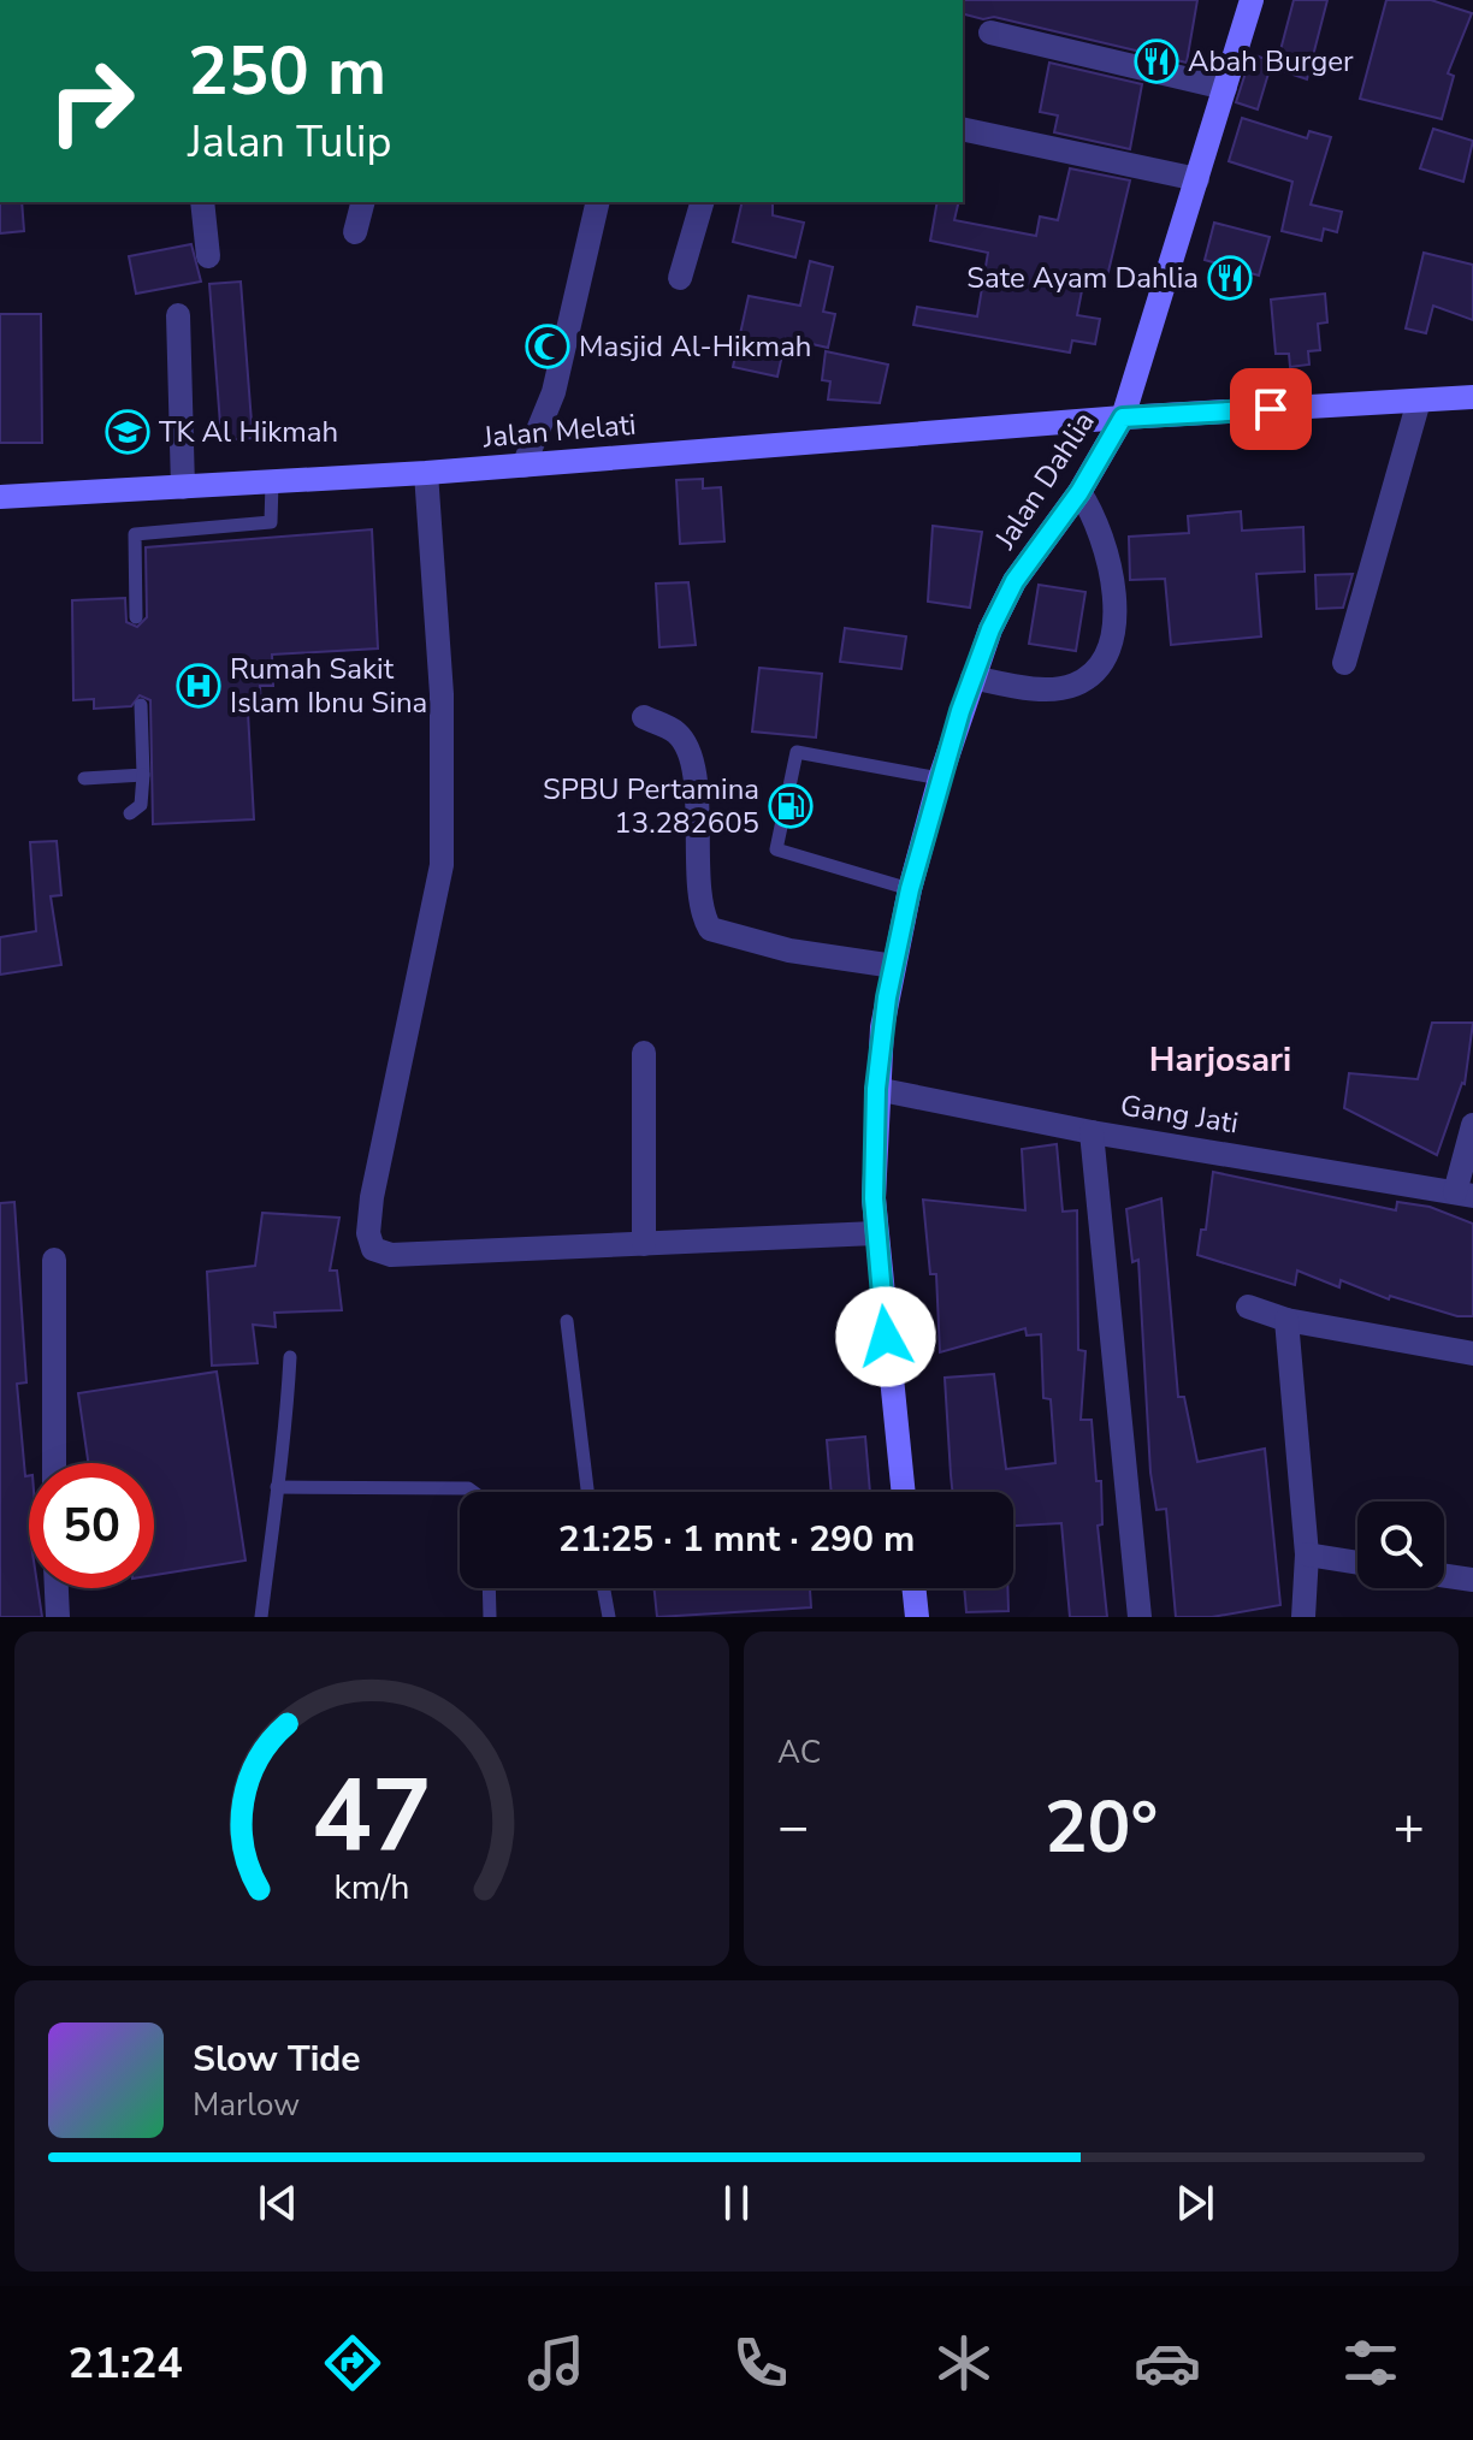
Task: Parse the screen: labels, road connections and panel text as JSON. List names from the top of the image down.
{
  "streets": {
    "main road": ["Jalan Melati", "Jalan Dahlia"],
    "street": ["Gang Jati"]
  },
  "crossings": [
    ["Jalan Melati", "Jalan Dahlia"],
    ["Jalan Dahlia", "Gang Jati"]
  ],
  "districts": ["Harjosari"],
  "places": {
    "restaurant": ["Abah Burger", "Sate Ayam Dahlia"],
    "mosque": ["Masjid Al-Hikmah"],
    "school or university": ["TK Al Hikmah"],
    "hospital": ["Rumah Sakit Islam Ibnu Sina"],
    "fuel station": ["SPBU Pertamina 13.282605"]
  },
  "page": {
    "turn": ["250 m", "Jalan Tulip"],
    "limit": "50",
    "trip": "21:25 · 1 mnt · 290 m",
    "tile": "AC",
    "heat": ["−", "20°", "+"],
    "song": ["Slow Tide", "Marlow"],
    "tabs": "21:24",
    "gauge": ["47", "km/h"]
  }
}
